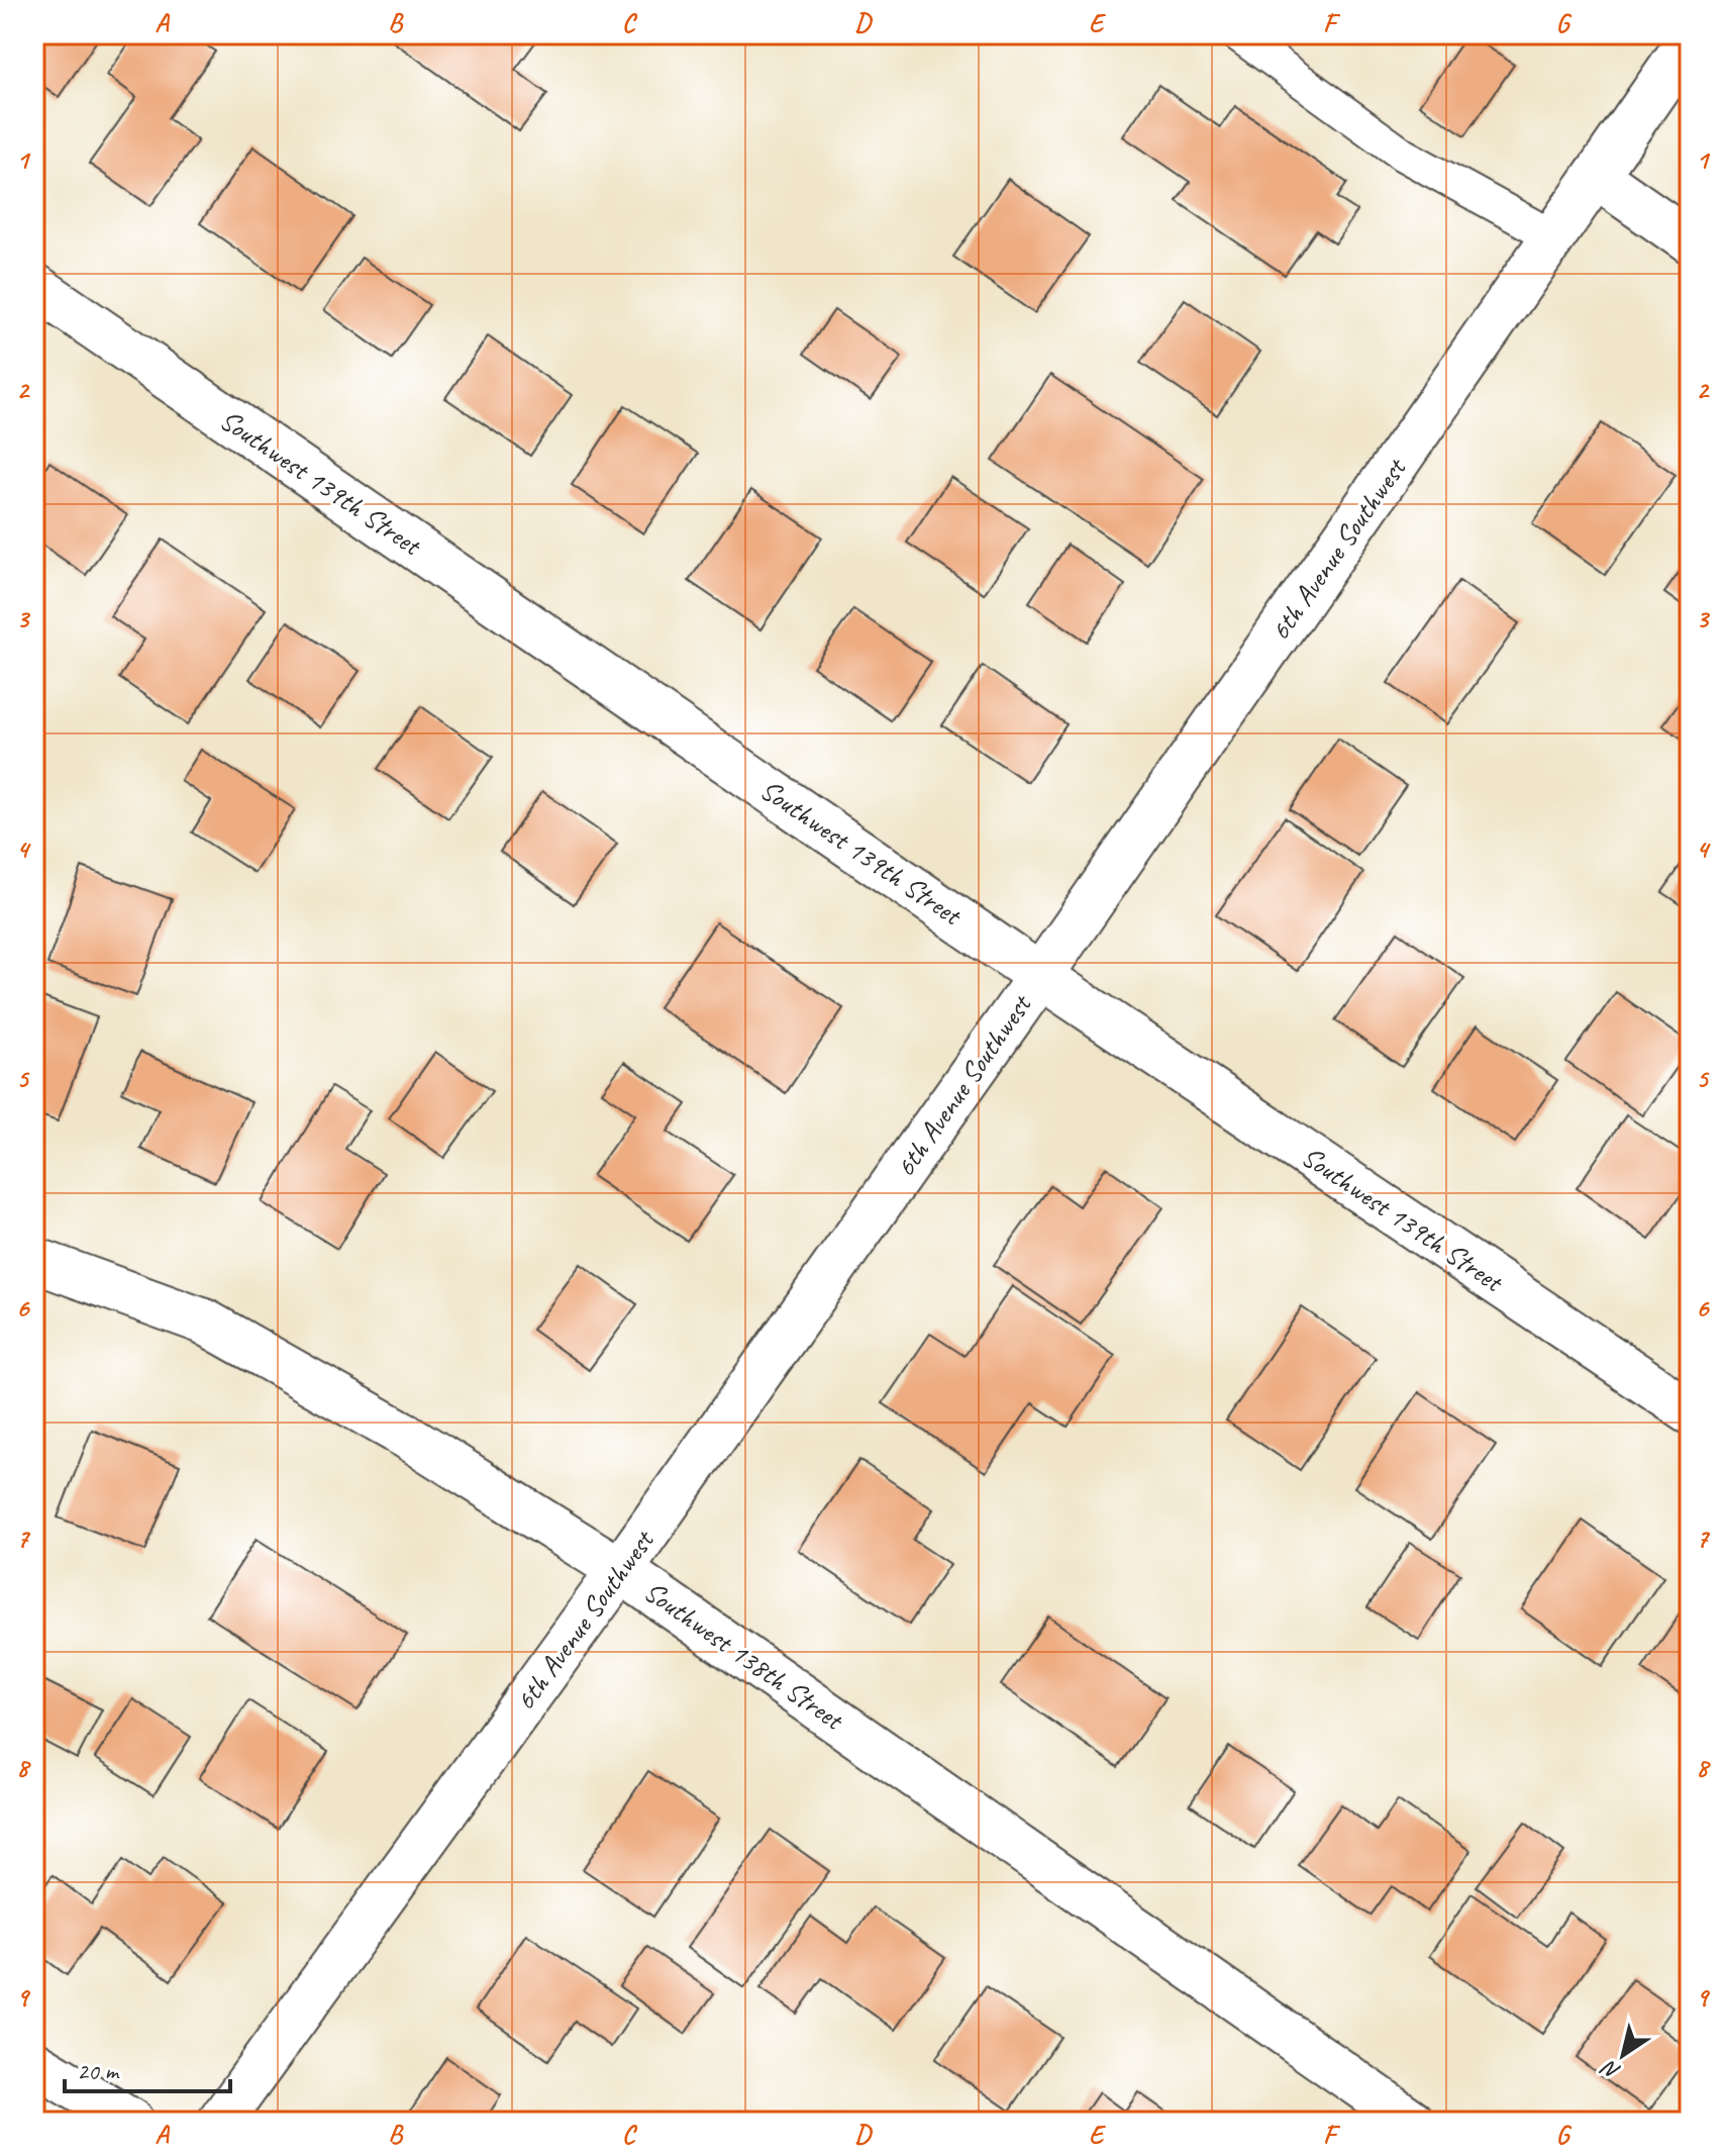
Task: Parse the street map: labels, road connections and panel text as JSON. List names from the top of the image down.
{
  "streets": {
    "street": ["Southwest 139th Street", "6th Avenue Southwest", "Southwest 138th Street"]
  },
  "crossings": [
    ["Southwest 139th Street", "6th Avenue Southwest"],
    ["6th Avenue Southwest", "Southwest 138th Street"]
  ],
  "scale_bar": "20 m",
  "north": "bottom left",
  "grid": {
    "columns": [
      "A",
      "B",
      "C",
      "D",
      "E",
      "F",
      "G"
    ],
    "rows": [
      "1",
      "2",
      "3",
      "4",
      "5",
      "6",
      "7",
      "8",
      "9"
    ]
  }
}
